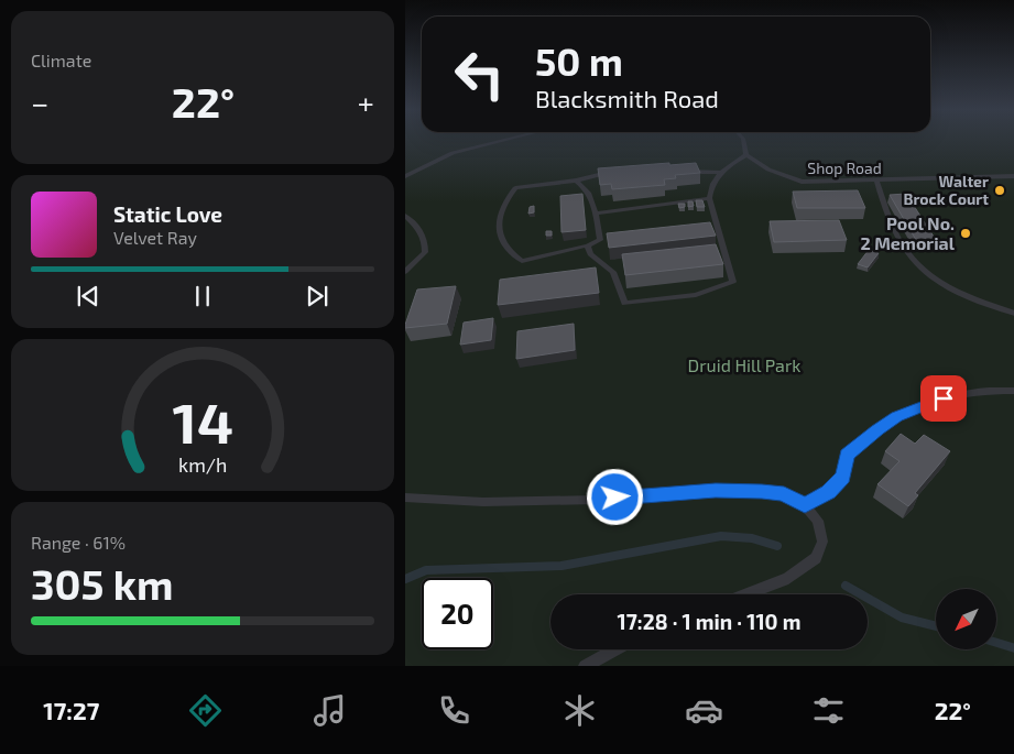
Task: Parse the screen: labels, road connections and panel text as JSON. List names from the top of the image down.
{
  "streets": {
    "lane": ["Shop Road"]
  },
  "parks": ["Druid Hill Park"],
  "places": ["Walter Brock Court", "Pool No. 2 Memorial"],
  "north": "bottom left",
  "page": {
    "tile": [
      "Climate",
      ["Range · 61%", "305 km"]
    ],
    "turn": ["50 m", "Blacksmith Road"],
    "heat": ["−", "22°", "+"],
    "song": ["Static Love", "Velvet Ray"],
    "limit": "20",
    "trip": "17:28 · 1 min · 110 m",
    "tabs": ["17:27", "22°"],
    "gauge": ["14", "km/h"]
  }
}
